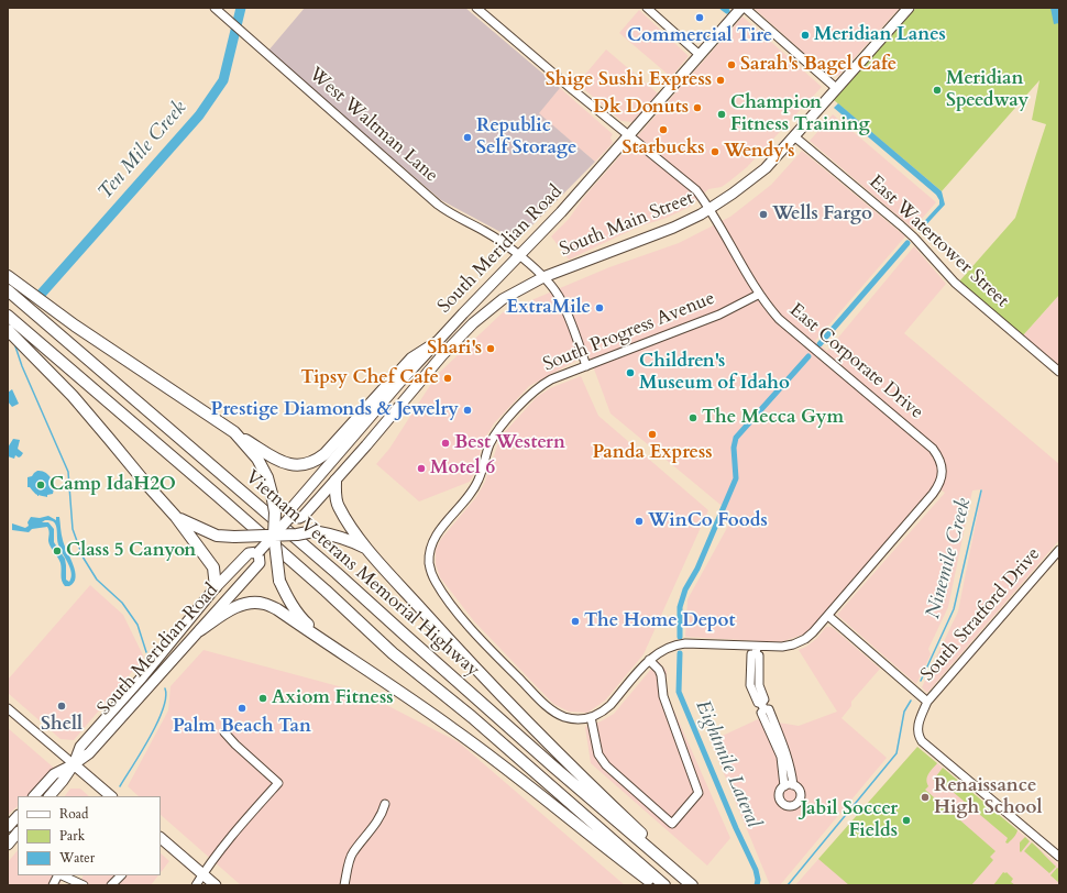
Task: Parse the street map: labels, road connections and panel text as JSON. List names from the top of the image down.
{
  "streets": {
    "highway": ["Vietnam Veterans Memorial Highway"],
    "main road": ["South Main Street", "South Meridian Road"],
    "street": [
      "West Waltman Lane",
      "East Watertower Street",
      "South Progress Avenue",
      "East Corporate Drive",
      "South Stratford Drive"
    ]
  },
  "crossings": [
    ["West Waltman Lane", "South Main Street"],
    ["West Waltman Lane", "South Meridian Road"],
    ["West Waltman Lane", "South Progress Avenue"],
    ["South Main Street", "East Watertower Street"],
    ["South Main Street", "South Meridian Road"],
    ["South Main Street", "East Corporate Drive"],
    ["South Meridian Road", "East Corporate Drive"],
    ["South Progress Avenue", "East Corporate Drive"]
  ],
  "water": ["Ten Mile Creek", "Ninemile Creek", "Eightmile Lateral"],
  "places": [
    "Commercial Tire",
    "Meridian Lanes",
    "Sarah's Bagel Cafe",
    "Shige Sushi Express",
    "Meridian Speedway",
    "Dk Donuts",
    "Champion Fitness Training",
    "Starbucks",
    "Republic Self Storage",
    "Wendy's",
    "Wells Fargo",
    "ExtraMile",
    "Shari's",
    "Children's Museum of Idaho",
    "Tipsy Chef Cafe",
    "Prestige Diamonds & Jewelry",
    "The Mecca Gym",
    "Panda Express",
    "Best Western",
    "Motel 6",
    "Camp IdaH2O",
    "WinCo Foods",
    "Class 5 Canyon",
    "The Home Depot",
    "Axiom Fitness",
    "Shell",
    "Palm Beach Tan",
    "Renaissance High School",
    "Jabil Soccer Fields"
  ],
  "legend": ["Road", "Park", "Water"]
}
